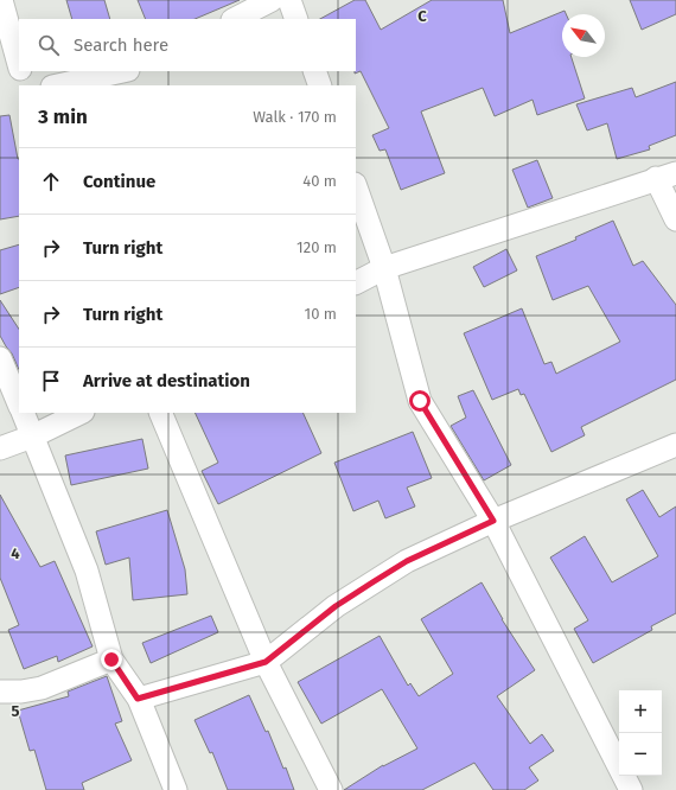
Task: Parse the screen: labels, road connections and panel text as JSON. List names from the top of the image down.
{
  "north": "top left",
  "page": {
    "search": "Search here",
    "heading": ["3 min", "Walk · 170 m"],
    "list": [
      ["Continue", "40 m"],
      ["Turn right", "120 m"],
      ["Turn right", "10 m"],
      "Arrive at destination"
    ],
    "map_buttons": ["+", "−"]
  },
  "grid": {
    "columns": ["C"],
    "rows": ["4", "5"]
  }
}
